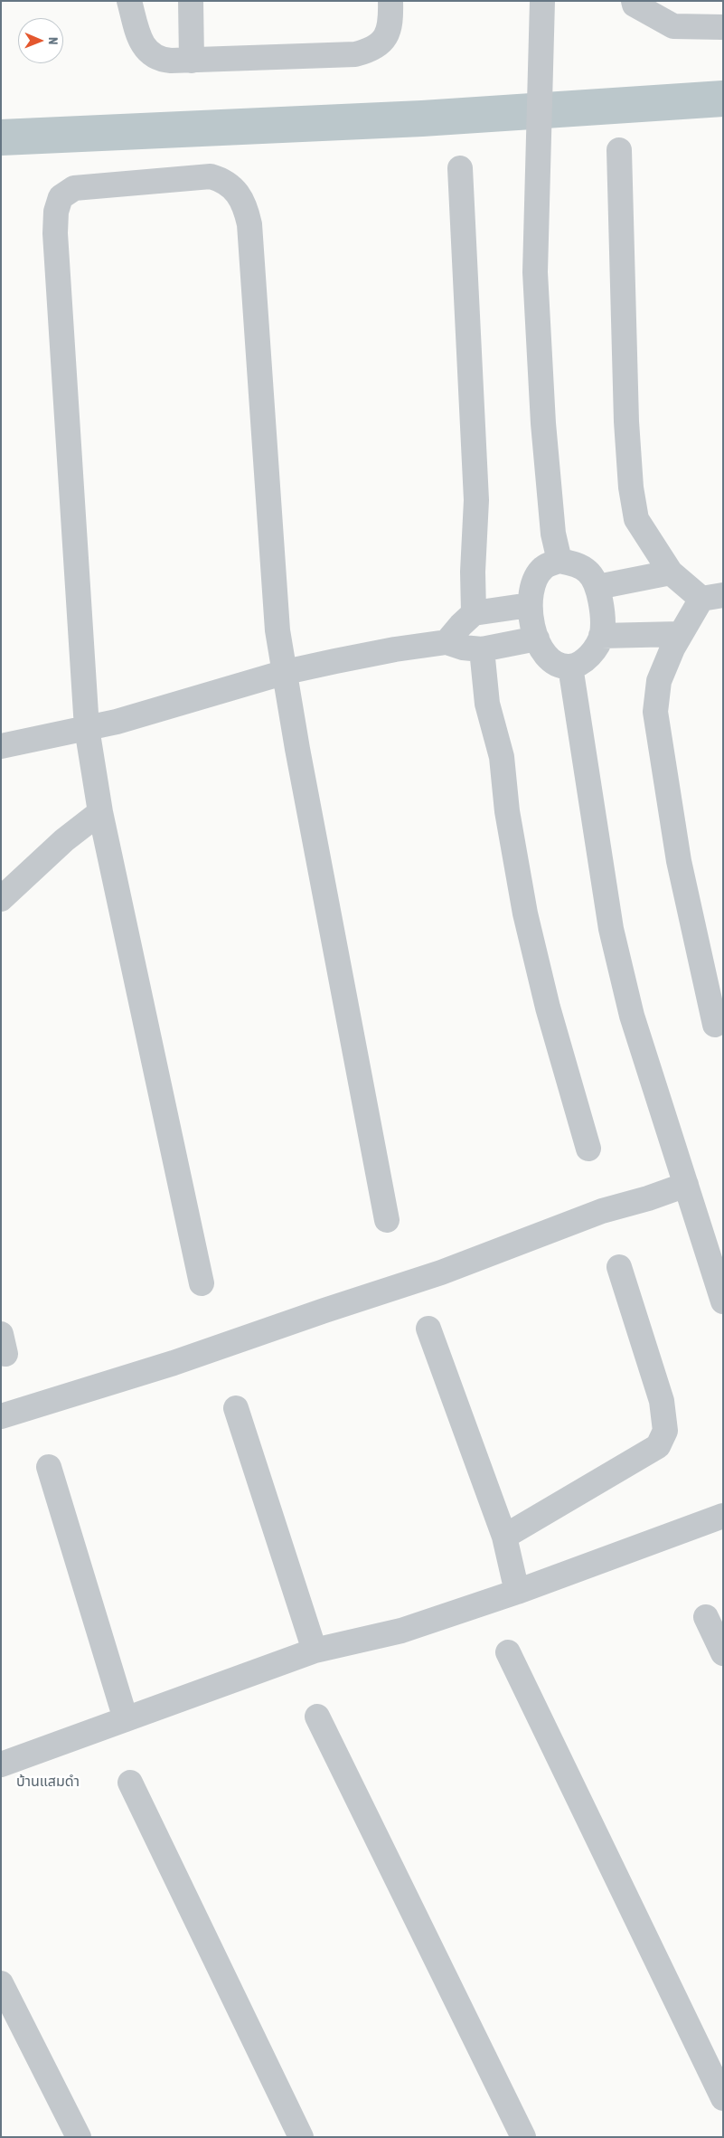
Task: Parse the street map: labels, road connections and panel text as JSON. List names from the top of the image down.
{
  "districts": ["บ้านแสมดำ"],
  "north": "right"
}
